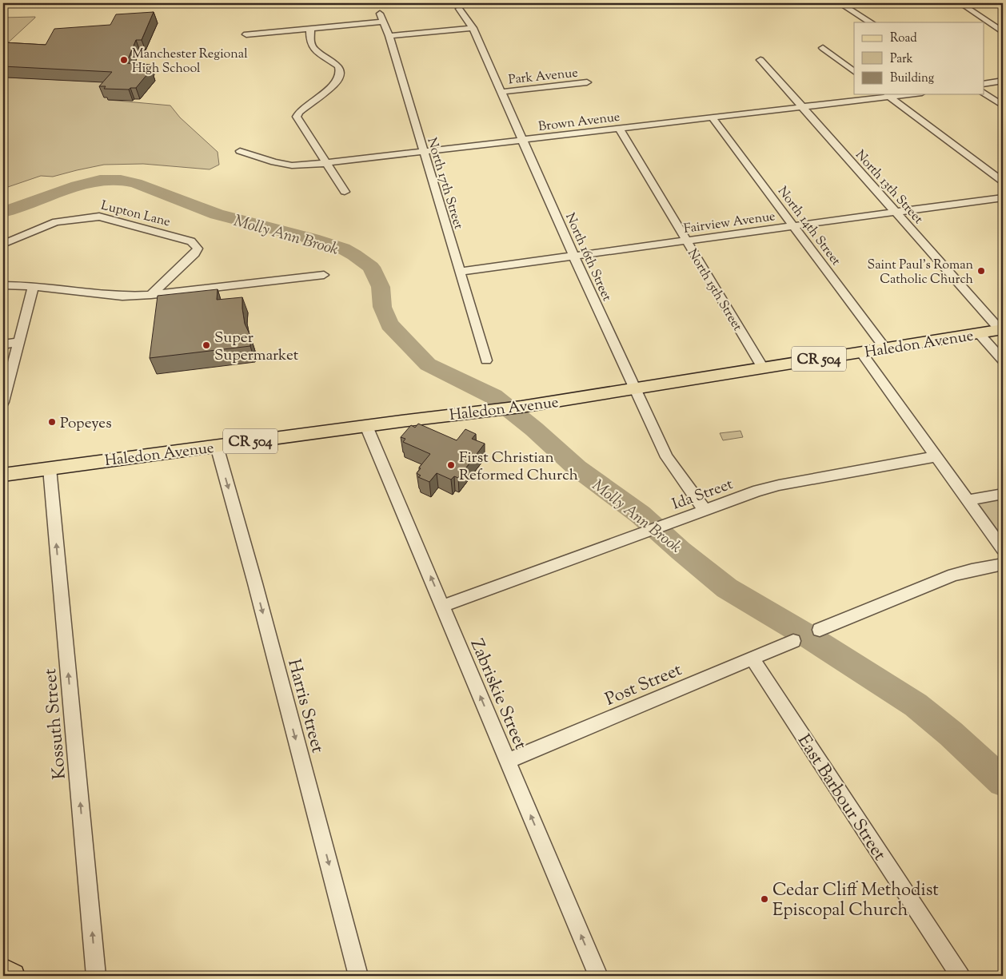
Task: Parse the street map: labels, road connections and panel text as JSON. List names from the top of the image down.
{
  "streets": {
    "main road": ["Haledon Avenue", "CR 504"],
    "street": [
      "Park Avenue",
      "Brown Avenue",
      "North 17th Street",
      "North 13th Street",
      "Lupton Lane",
      "Fairview Avenue",
      "North 14th Street",
      "North 16th Street",
      "North 15th Street",
      "Ida Street",
      "Post Street",
      "Zabriskie Street",
      "Harris Street",
      "Kossuth Street",
      "East Barbour Street"
    ]
  },
  "crossings": [
    ["Park Avenue", "North 16th Street"],
    ["Brown Avenue", "North 17th Street"],
    ["Brown Avenue", "North 13th Street"],
    ["Brown Avenue", "North 14th Street"],
    ["Brown Avenue", "North 16th Street"],
    ["Brown Avenue", "North 15th Street"],
    ["North 17th Street", "Fairview Avenue"],
    ["North 13th Street", "Fairview Avenue"],
    ["North 13th Street", "Haledon Avenue"],
    ["Fairview Avenue", "North 14th Street"],
    ["Fairview Avenue", "North 16th Street"],
    ["Fairview Avenue", "North 15th Street"],
    ["North 14th Street", "Haledon Avenue"],
    ["North 16th Street", "Haledon Avenue"],
    ["North 16th Street", "Ida Street"],
    ["North 15th Street", "Haledon Avenue"],
    ["Haledon Avenue", "Zabriskie Street"],
    ["Haledon Avenue", "Harris Street"],
    ["Haledon Avenue", "Kossuth Street"],
    ["Ida Street", "Zabriskie Street"],
    ["Post Street", "Zabriskie Street"],
    ["Post Street", "East Barbour Street"]
  ],
  "one_way": ["Zabriskie Street", "Harris Street", "Kossuth Street"],
  "water": ["Molly Ann Brook"],
  "places": [
    "Manchester Regional High School",
    "Saint Paul's Roman Catholic Church",
    "Super Supermarket",
    "Popeyes",
    "First Christian Reformed Church",
    "Cedar Cliff Methodist Episcopal Church"
  ],
  "legend": ["Road", "Park", "Building"]
}
